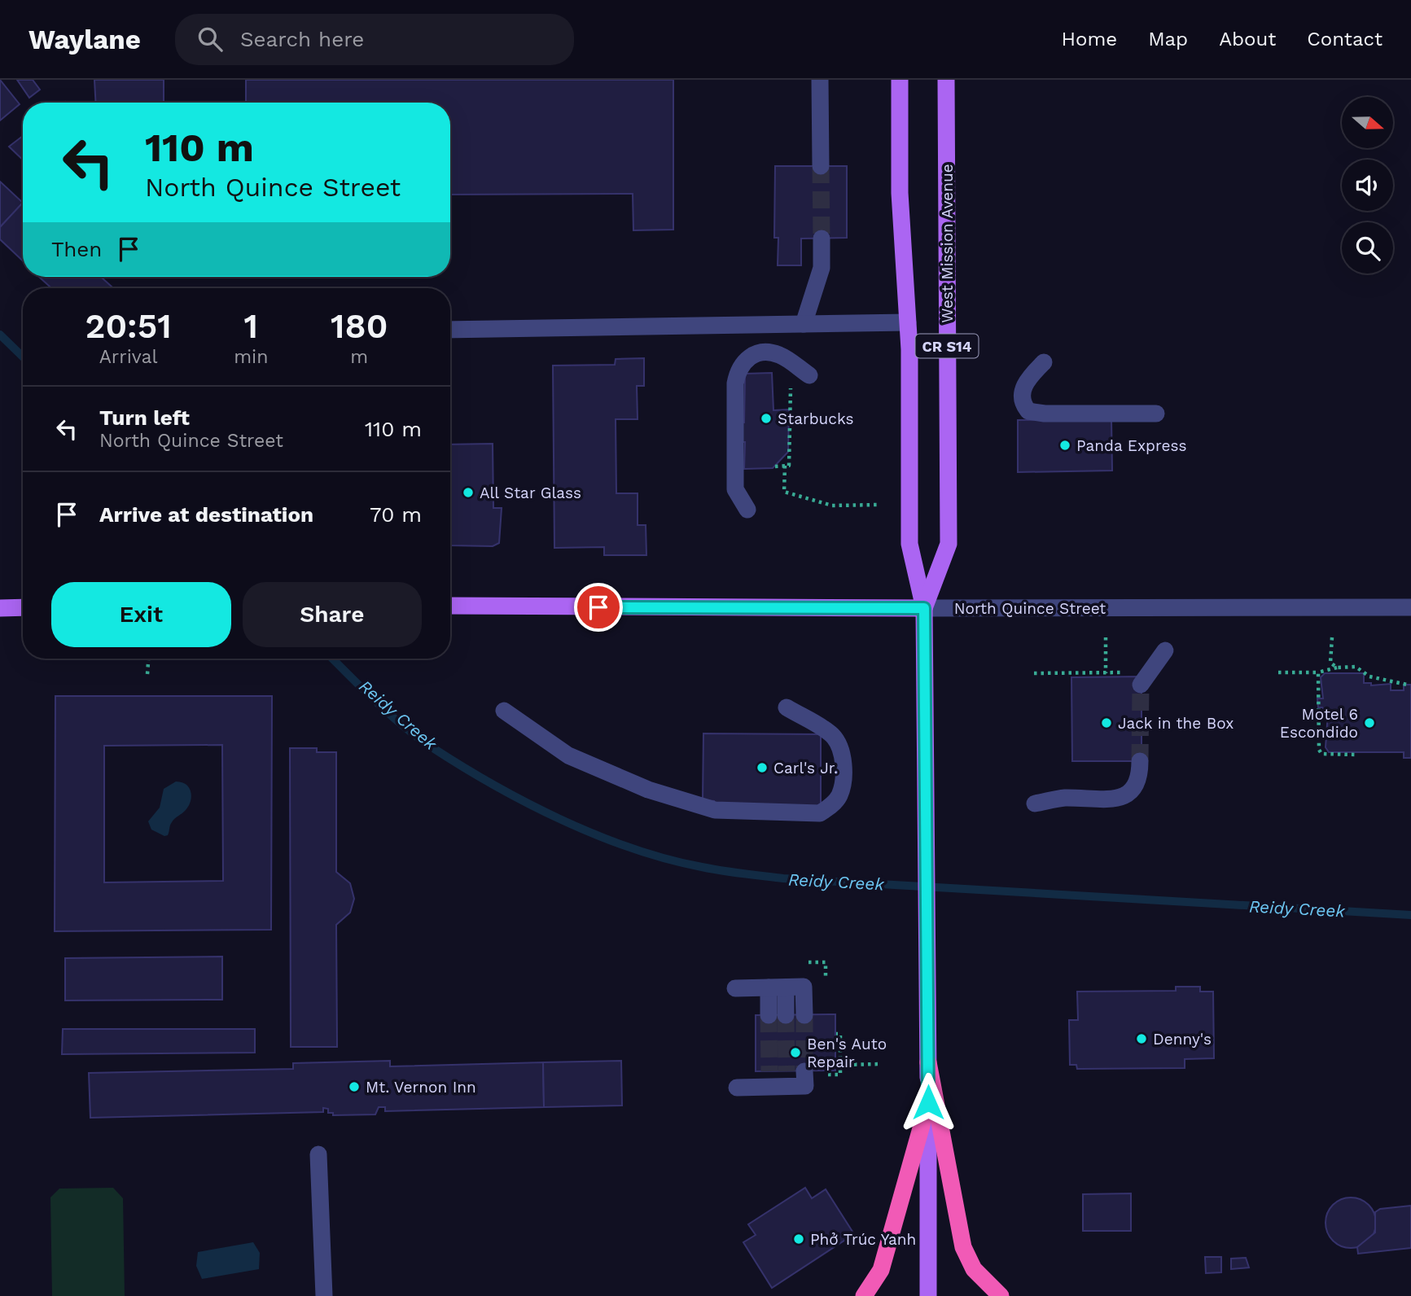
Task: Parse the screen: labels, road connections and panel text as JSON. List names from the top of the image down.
{
  "streets": {
    "main road": ["West Mission Avenue", "CR S14", "North Quince Street"]
  },
  "crossings": [
    ["West Mission Avenue", "North Quince Street"]
  ],
  "water": ["Reidy Creek"],
  "places": [
    "Starbucks",
    "Panda Express",
    "All Star Glass",
    "Jack in the Box",
    "Motel 6 Escondido",
    "Carl's Jr.",
    "Denny's",
    "Ben's Auto Repair",
    "Mt. Vernon Inn",
    "Phở Trúc Yanh"
  ],
  "north": "right",
  "page": {
    "header": "Waylane",
    "search": "Search here",
    "nav": [
      "Home",
      "Map",
      "About",
      "Contact"
    ],
    "turn": ["110 m", "North Quince Street"],
    "then": "Then",
    "eta": [
      "20:51",
      "Arrival",
      "1",
      "min",
      "180",
      "m"
    ],
    "list": [
      {
        "name": "Turn left",
        "note": "North Quince Street",
        "value": "110 m"
      },
      {
        "name": "Arrive at destination",
        "value": "70 m"
      }
    ],
    "buttons": ["Exit", "Share"]
  }
}
